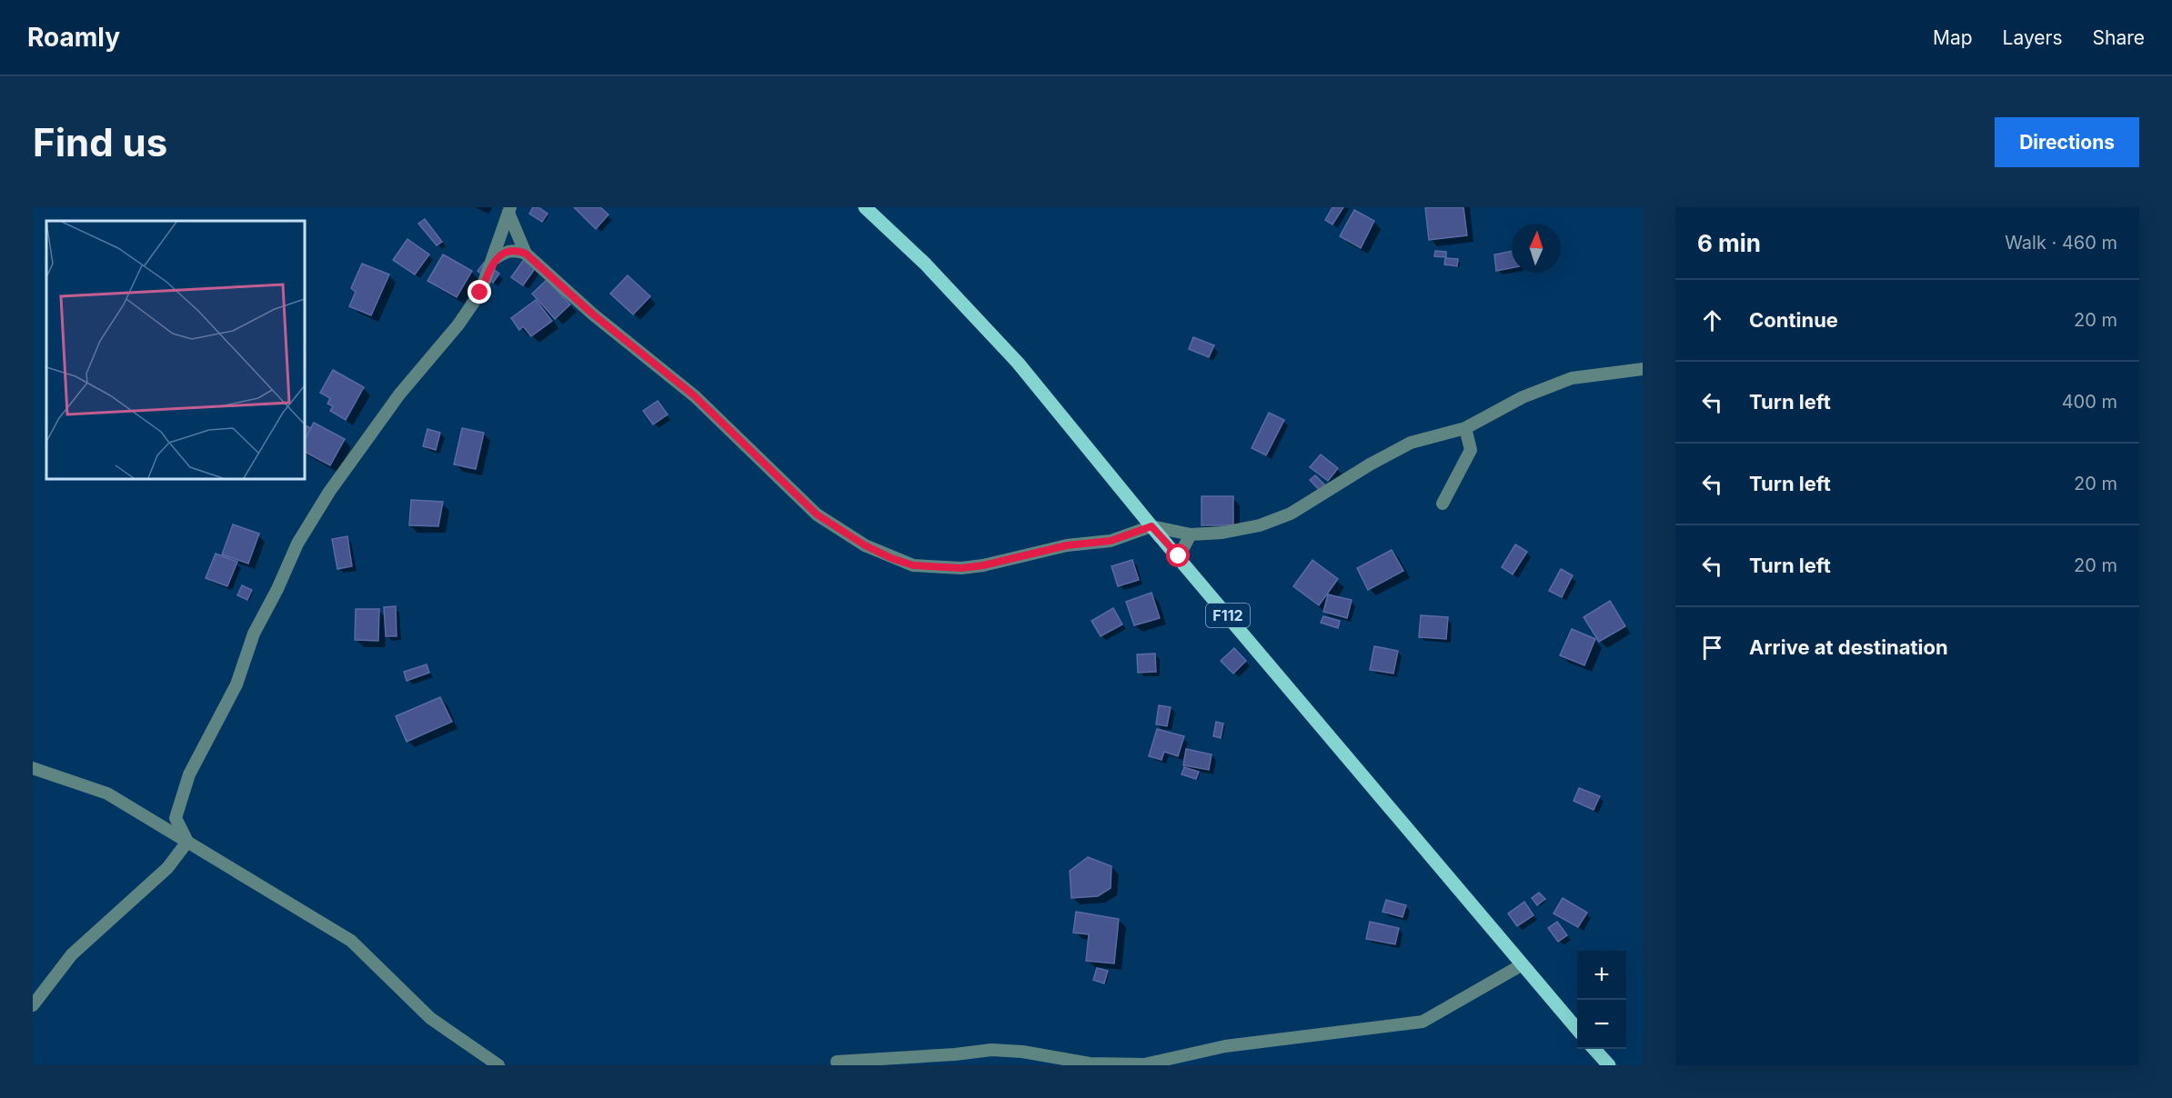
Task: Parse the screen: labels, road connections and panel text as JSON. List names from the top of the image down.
{
  "streets": {
    "main road": ["F112"]
  },
  "north": "top",
  "page": {
    "header": "Roamly",
    "nav": ["Map", "Layers", "Share"],
    "buttons": "Directions",
    "title": "Find us",
    "heading": ["6 min", "Walk · 460 m"],
    "list": [
      ["Continue", "20 m"],
      ["Turn left", "400 m"],
      ["Turn left", "20 m"],
      ["Turn left", "20 m"],
      "Arrive at destination"
    ],
    "map_buttons": ["+", "−"]
  }
}
